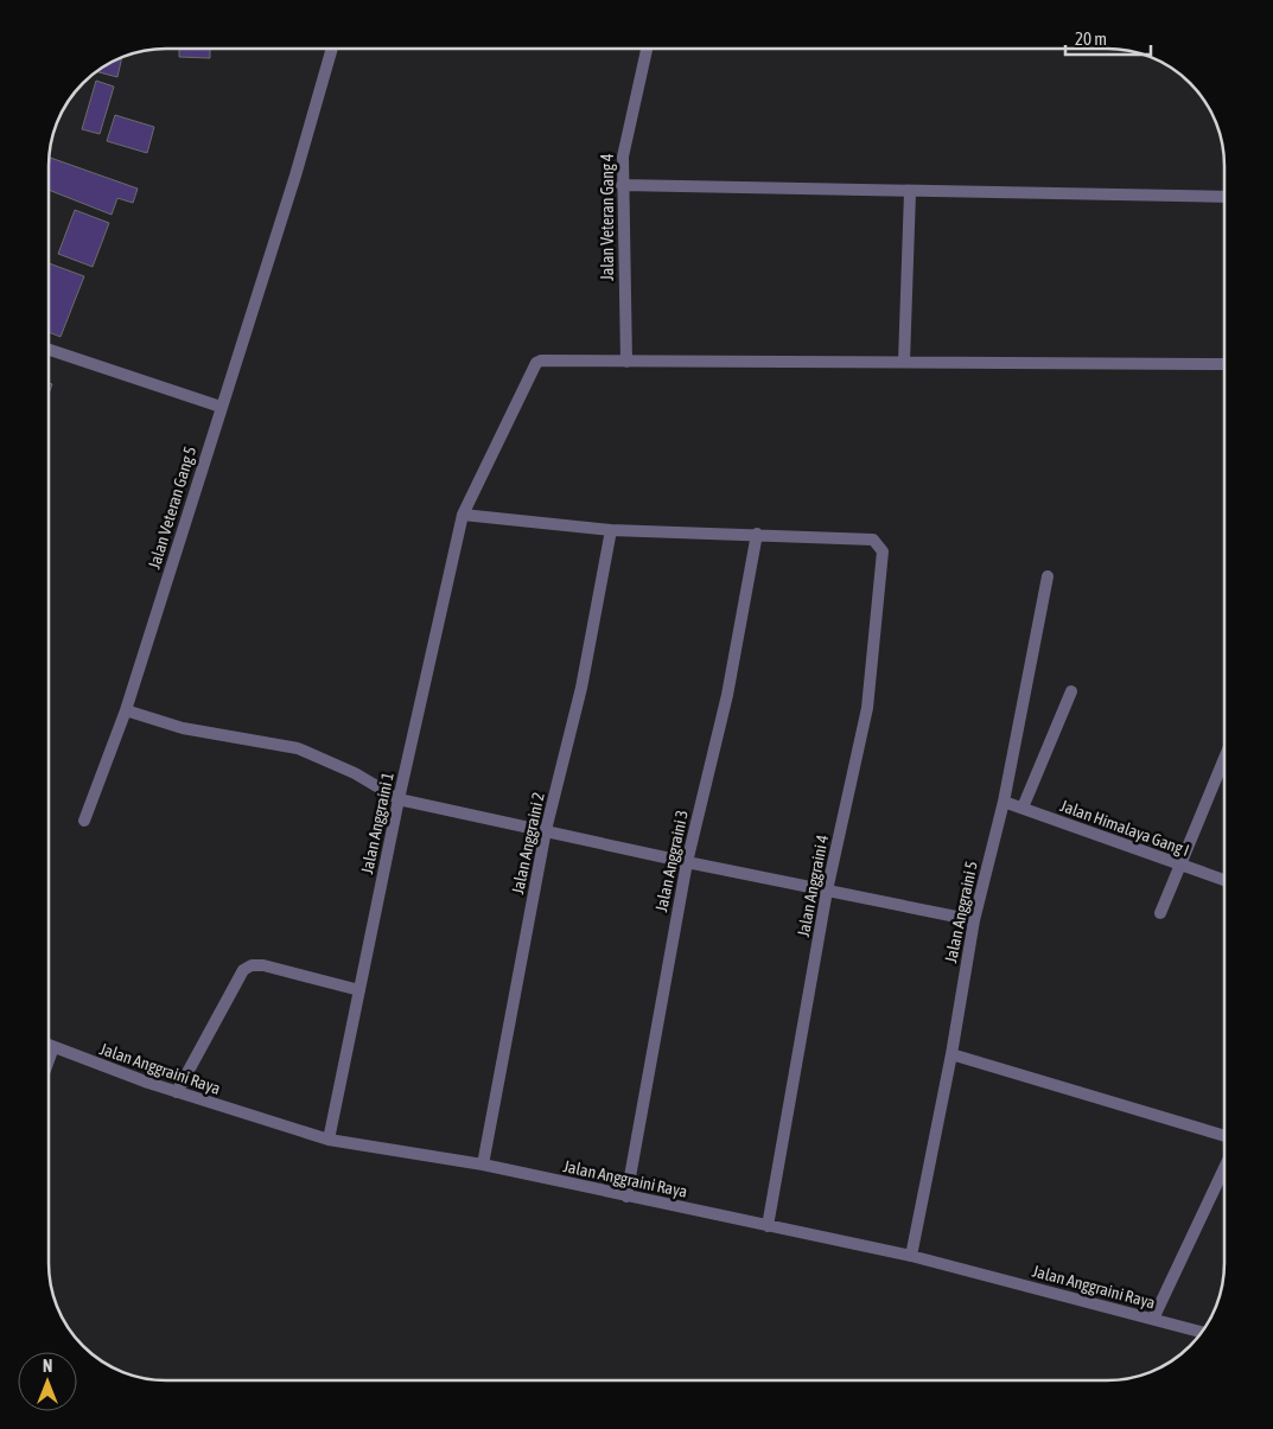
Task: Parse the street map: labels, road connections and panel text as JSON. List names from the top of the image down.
{
  "streets": {
    "street": [
      "Jalan Veteran Gang 4",
      "Jalan Veteran Gang 5",
      "Jalan Anggraini 1",
      "Jalan Himalaya Gang I",
      "Jalan Anggraini 2",
      "Jalan Anggraini 3",
      "Jalan Anggraini 4",
      "Jalan Anggraini 5",
      "Jalan Anggraini Raya"
    ]
  },
  "crossings": [
    ["Jalan Veteran Gang 4", "Jalan Anggraini 1"],
    ["Jalan Anggraini 1", "Jalan Anggraini Raya"],
    ["Jalan Himalaya Gang I", "Jalan Anggraini 5"],
    ["Jalan Anggraini 2", "Jalan Anggraini Raya"],
    ["Jalan Anggraini 3", "Jalan Anggraini 4"],
    ["Jalan Anggraini 3", "Jalan Anggraini Raya"],
    ["Jalan Anggraini 4", "Jalan Anggraini Raya"],
    ["Jalan Anggraini 5", "Jalan Anggraini Raya"]
  ],
  "scale_bar": "20 m",
  "north": "top"
}
